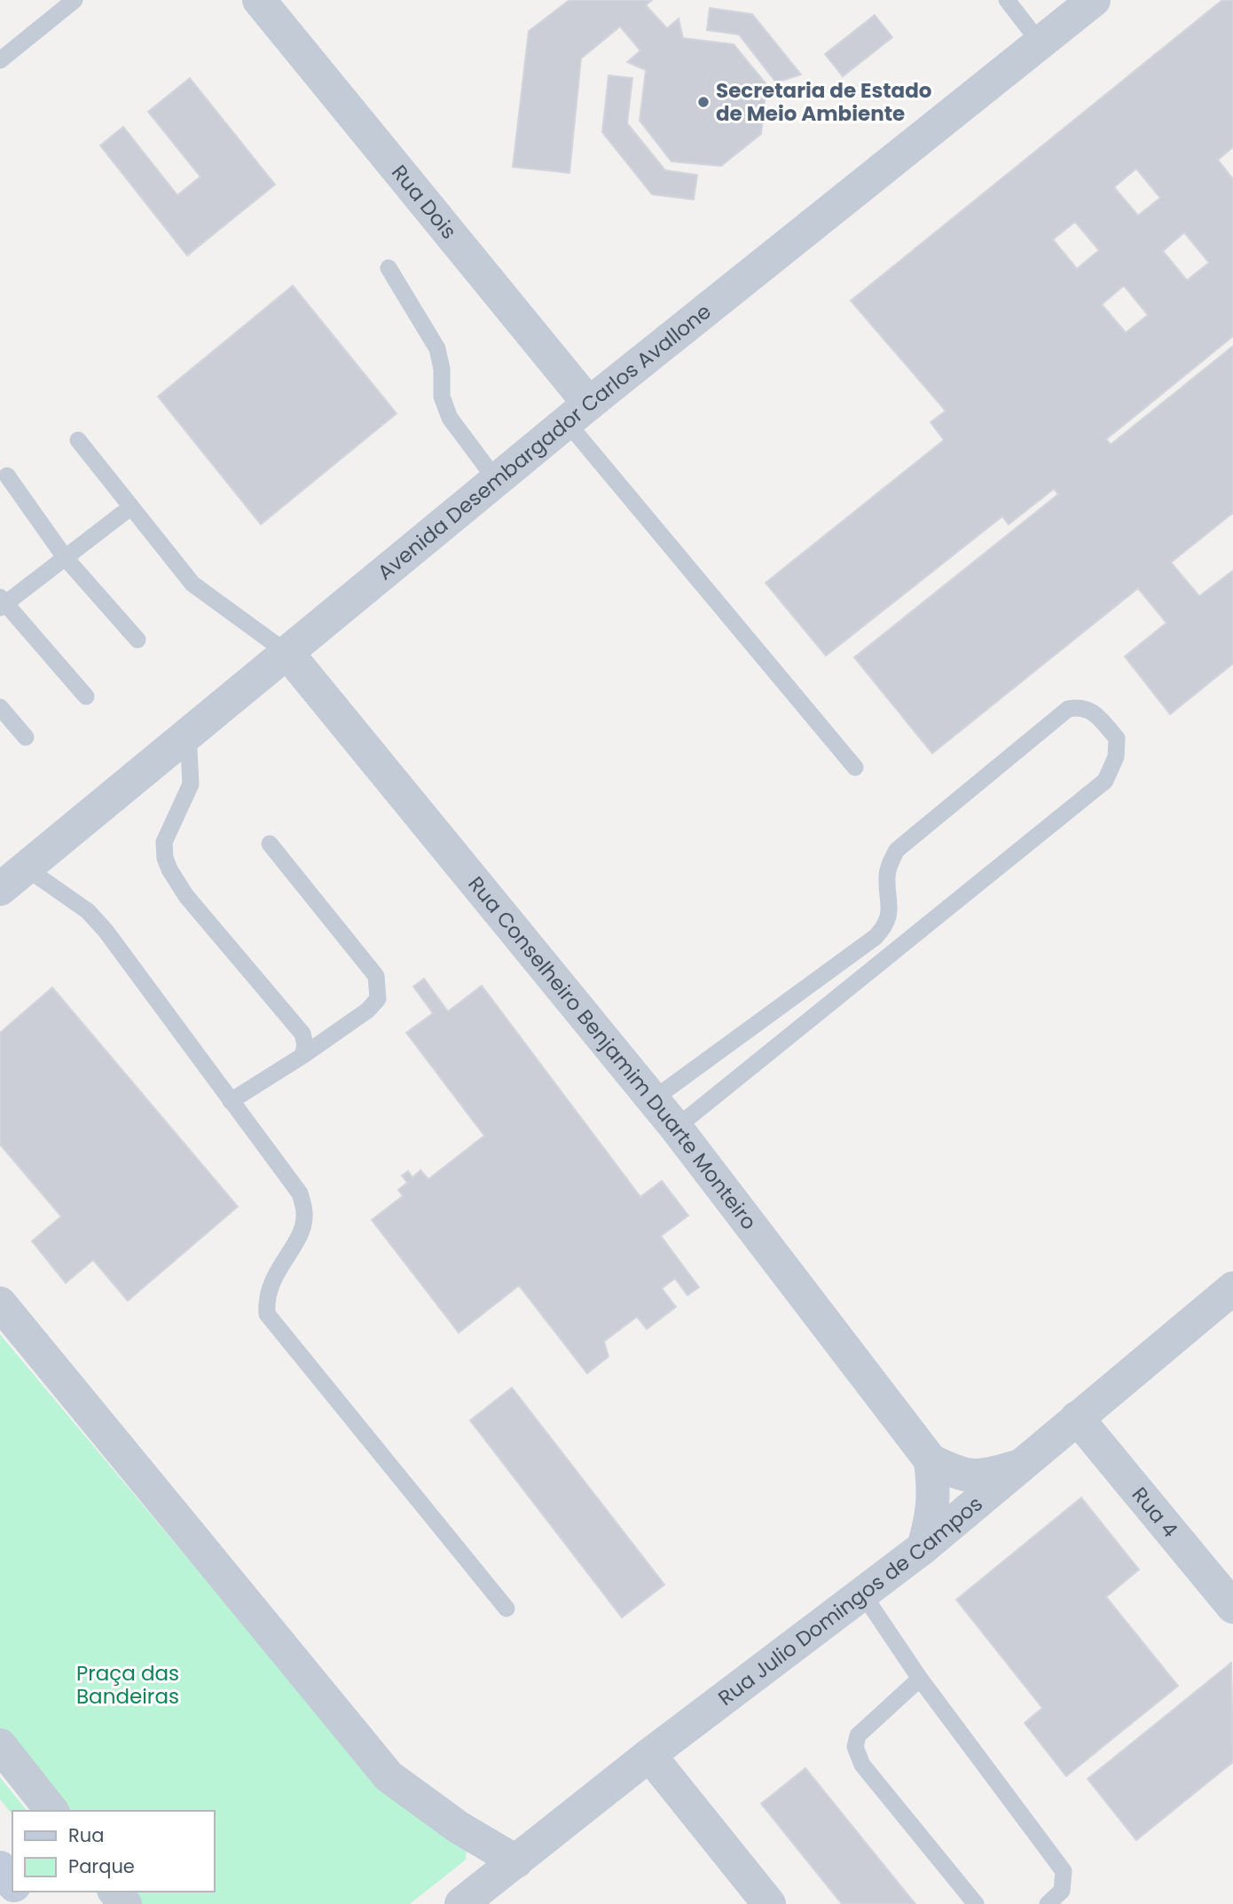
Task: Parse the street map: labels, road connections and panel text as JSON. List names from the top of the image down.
{
  "streets": {
    "street": [
      "Rua Dois",
      "Avenida Desembargador Carlos Avallone",
      "Rua Conselheiro Benjamim Duarte Monteiro",
      "Rua 4",
      "Rua Julio Domingos de Campos"
    ]
  },
  "crossings": [
    ["Rua Dois", "Avenida Desembargador Carlos Avallone"],
    ["Avenida Desembargador Carlos Avallone", "Rua Conselheiro Benjamim Duarte Monteiro"],
    ["Rua Conselheiro Benjamim Duarte Monteiro", "Rua Julio Domingos de Campos"],
    ["Rua 4", "Rua Julio Domingos de Campos"]
  ],
  "parks": ["Praça das Bandeiras"],
  "places": ["Secretaria de Estado de Meio Ambiente"],
  "legend": ["Rua", "Parque"]
}
